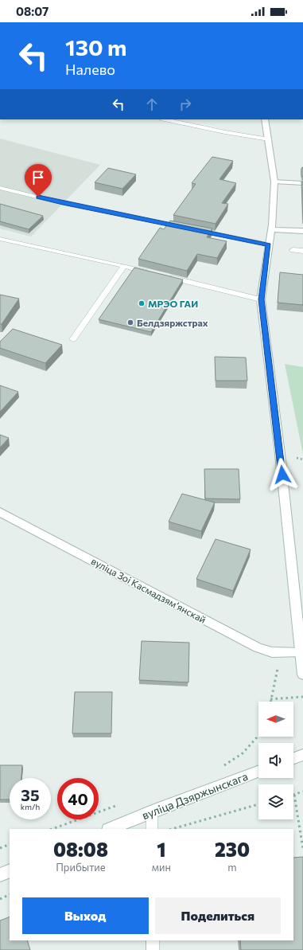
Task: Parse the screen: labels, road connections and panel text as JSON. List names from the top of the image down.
{
  "streets": {
    "street": ["вуліца Зоі Касмадзямʼянскай", "вуліца Дзяржынскага"]
  },
  "places": ["МРЭО ГАИ", "Белдзяржстрах"],
  "north": "left",
  "page": {
    "status": "08:07",
    "turn": ["130 m", "Налево"],
    "speed": "35 km/h",
    "limit": "40",
    "eta": [
      "08:08",
      "Прибытие",
      "1",
      "мин",
      "230",
      "m"
    ],
    "buttons": ["Выход", "Поделиться"]
  }
}
